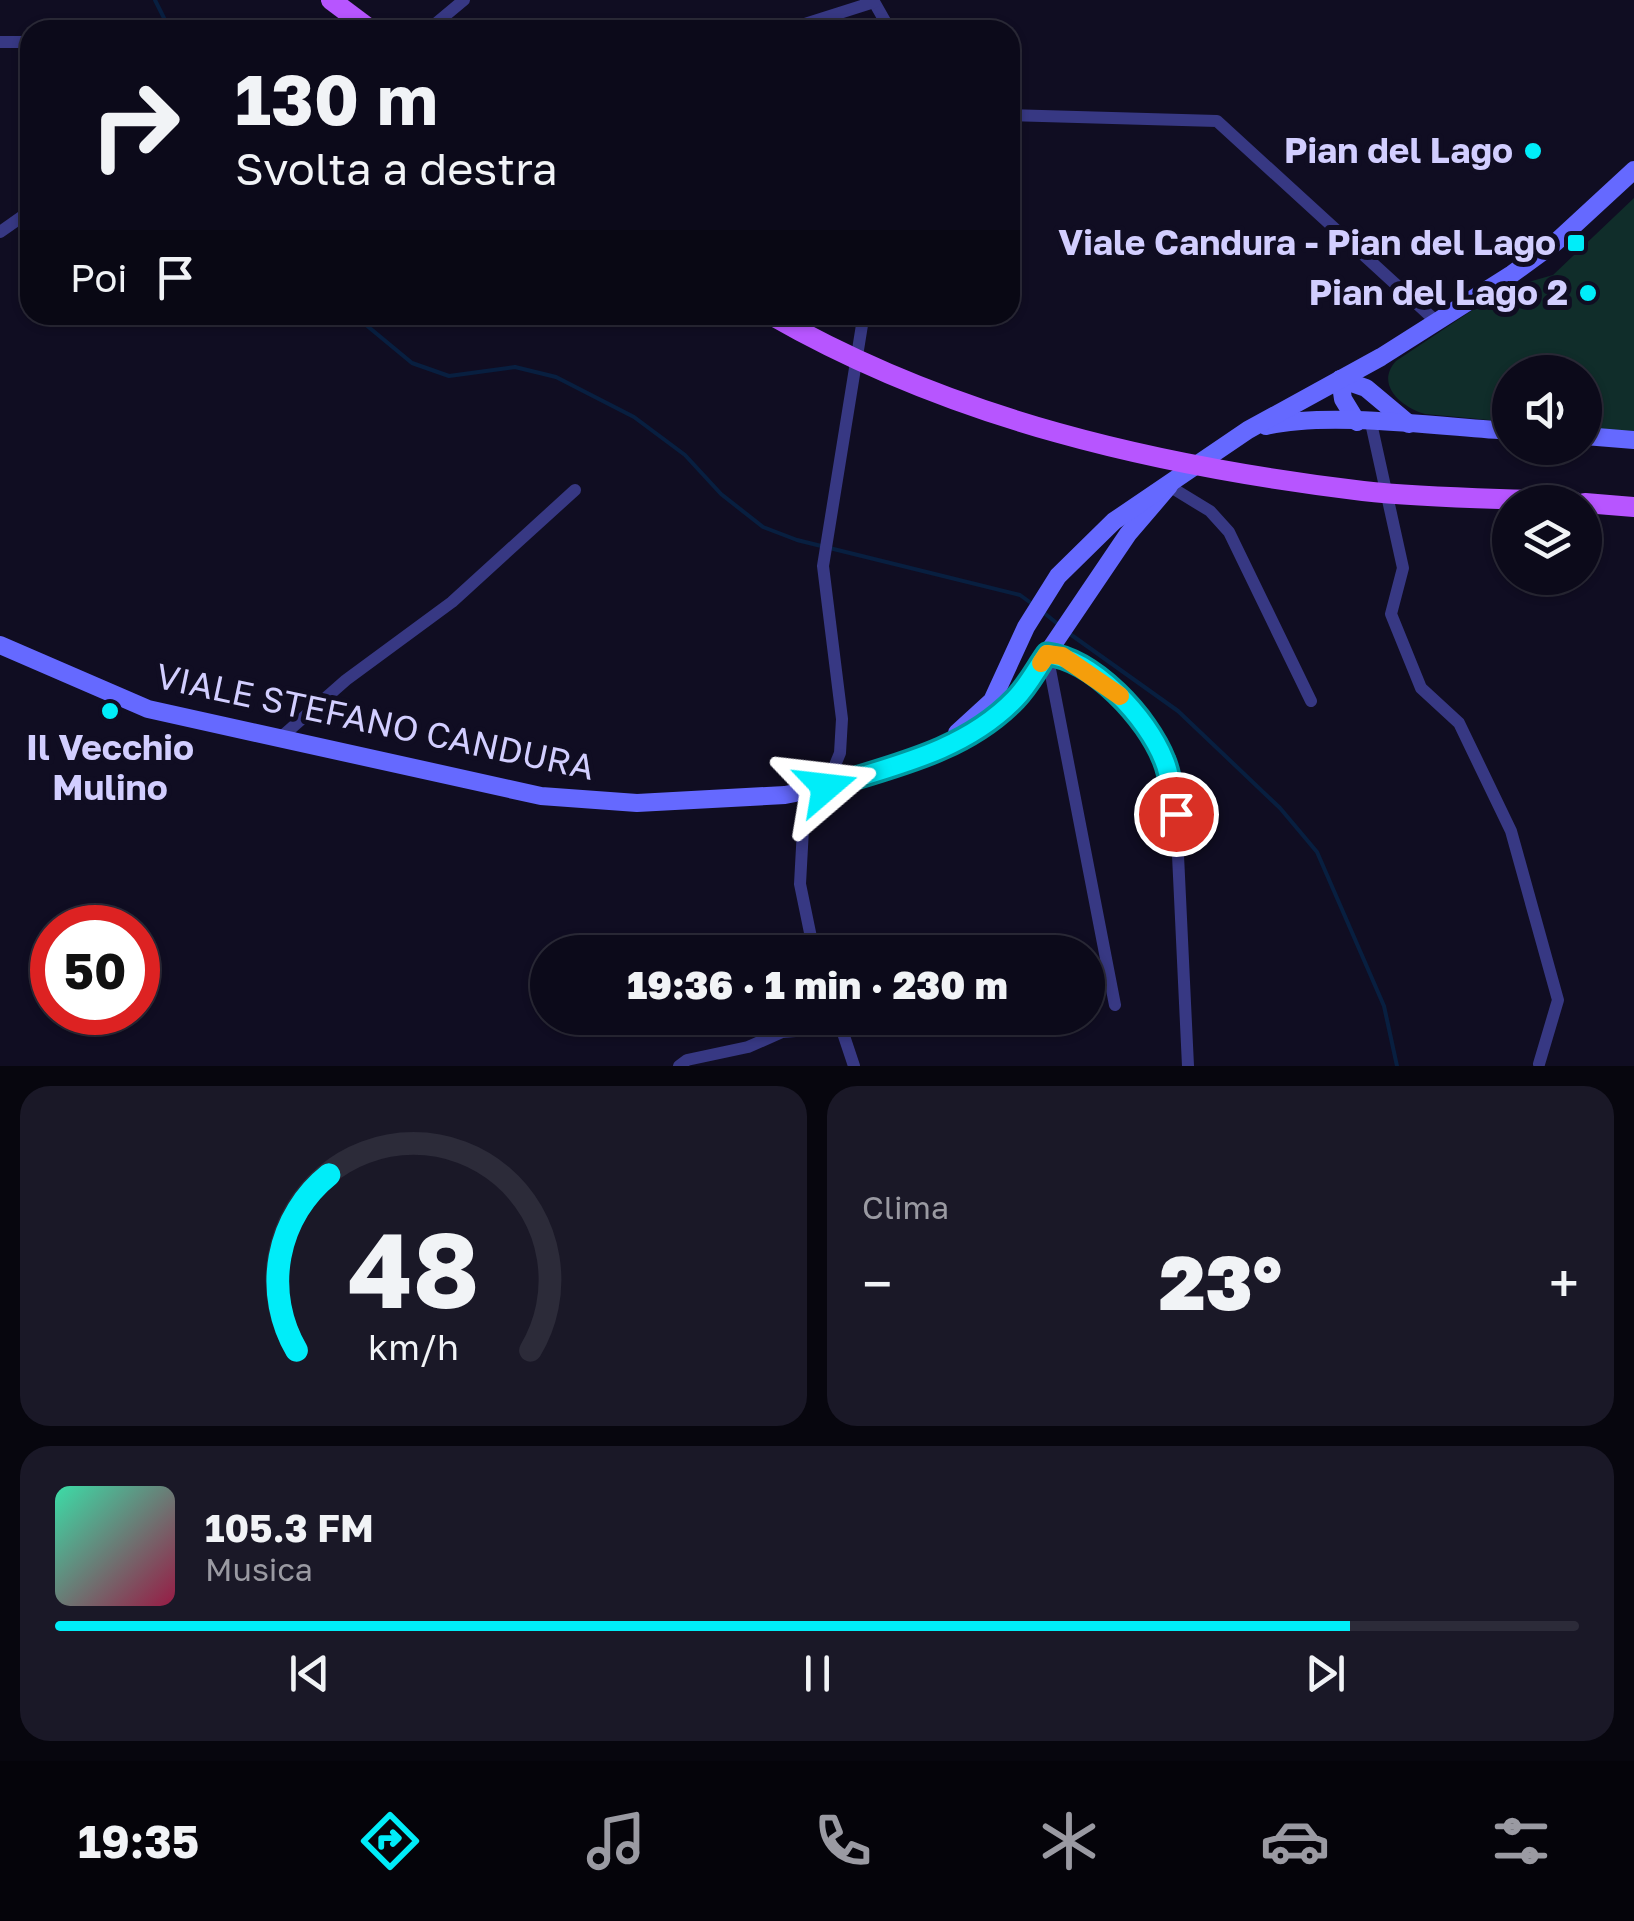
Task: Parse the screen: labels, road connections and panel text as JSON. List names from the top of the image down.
{
  "streets": {
    "main road": ["VIALE STEFANO CANDURA"]
  },
  "places": {
    "other": ["Pian del Lago", "Pian del Lago 2", "Il Vecchio Mulino"],
    "transit": ["Viale Candura - Pian del Lago"]
  },
  "page": {
    "turn": ["130 m", "Svolta a destra"],
    "then": "Poi",
    "limit": "50",
    "trip": "19:36 · 1 min · 230 m",
    "tile": "Clima",
    "heat": ["−", "23°", "+"],
    "song": ["105.3 FM", "Musica"],
    "tabs": "19:35",
    "gauge": ["48", "km/h"]
  }
}
